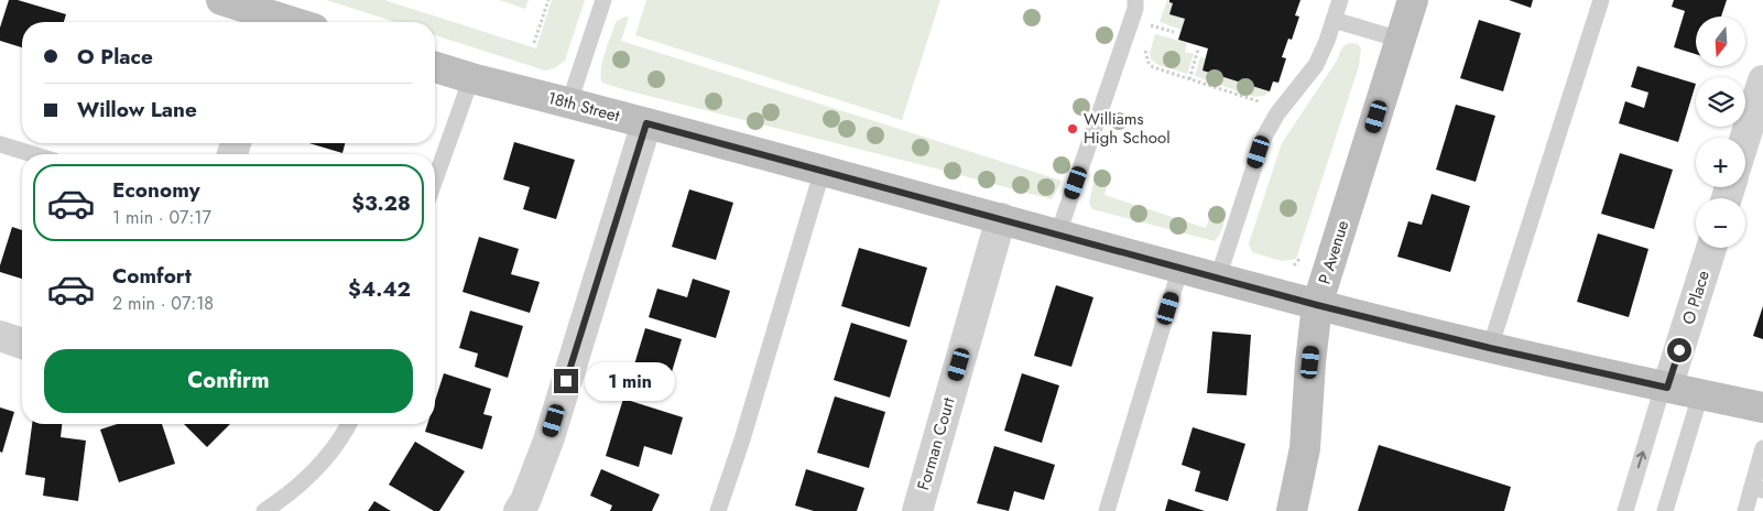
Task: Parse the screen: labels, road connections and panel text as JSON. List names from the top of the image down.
{
  "streets": {
    "street": [
      "18th Street",
      "P Avenue",
      "O Place",
      "Forman Court"
    ]
  },
  "crossings": [
    ["18th Street", "P Avenue"],
    ["18th Street", "O Place"],
    ["18th Street", "Forman Court"]
  ],
  "places": ["Williams High School"],
  "north": "bottom",
  "page": {
    "map_buttons": ["+", "−"],
    "banner": ["O Place", "Willow Lane"],
    "list": [
      {
        "name": "Economy",
        "note": "1 min · 07:17",
        "value": "$3.28"
      },
      {
        "name": "Comfort",
        "note": "2 min · 07:18",
        "value": "$4.42"
      }
    ],
    "buttons": "Confirm",
    "bubble": "1 min"
  }
}
